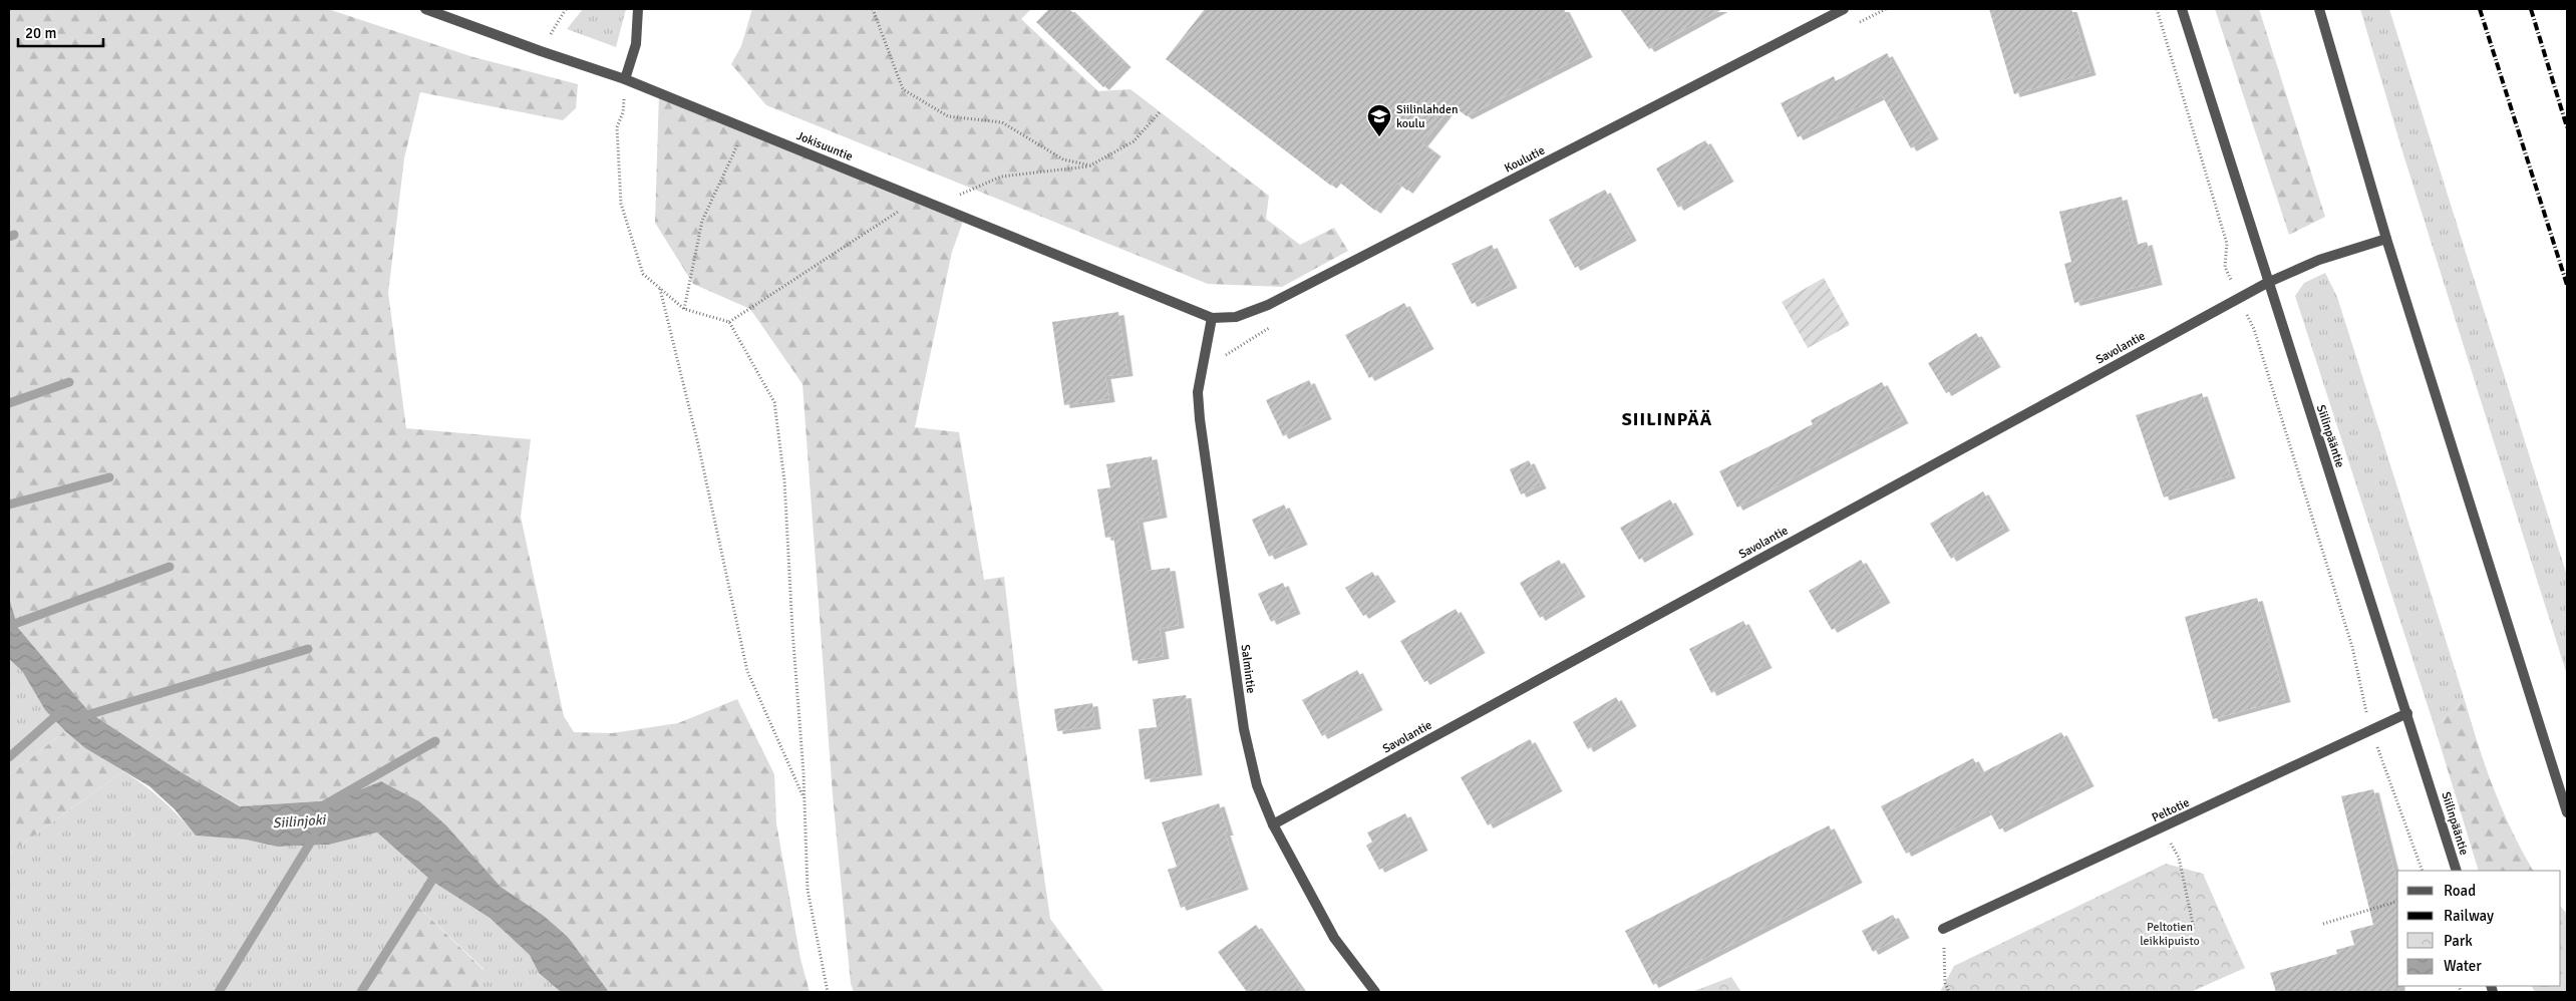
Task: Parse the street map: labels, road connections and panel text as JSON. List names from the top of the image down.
{
  "streets": {
    "street": [
      "Jokisuuntie",
      "Koulutie",
      "Savolantie",
      "Siilinpääntie",
      "Salmintie",
      "Peltotie"
    ]
  },
  "crossings": [
    ["Jokisuuntie", "Koulutie"],
    ["Jokisuuntie", "Salmintie"],
    ["Koulutie", "Salmintie"],
    ["Savolantie", "Siilinpääntie"],
    ["Savolantie", "Salmintie"],
    ["Siilinpääntie", "Peltotie"]
  ],
  "districts": ["SIILINPÄÄ"],
  "water": ["Siilinjoki"],
  "parks": ["Peltotien leikkipuisto"],
  "places": {
    "school or university": ["Siilinlahden koulu"]
  },
  "legend": [
    "Road",
    "Railway",
    "Park",
    "Water"
  ],
  "scale_bar": "20 m"
}
